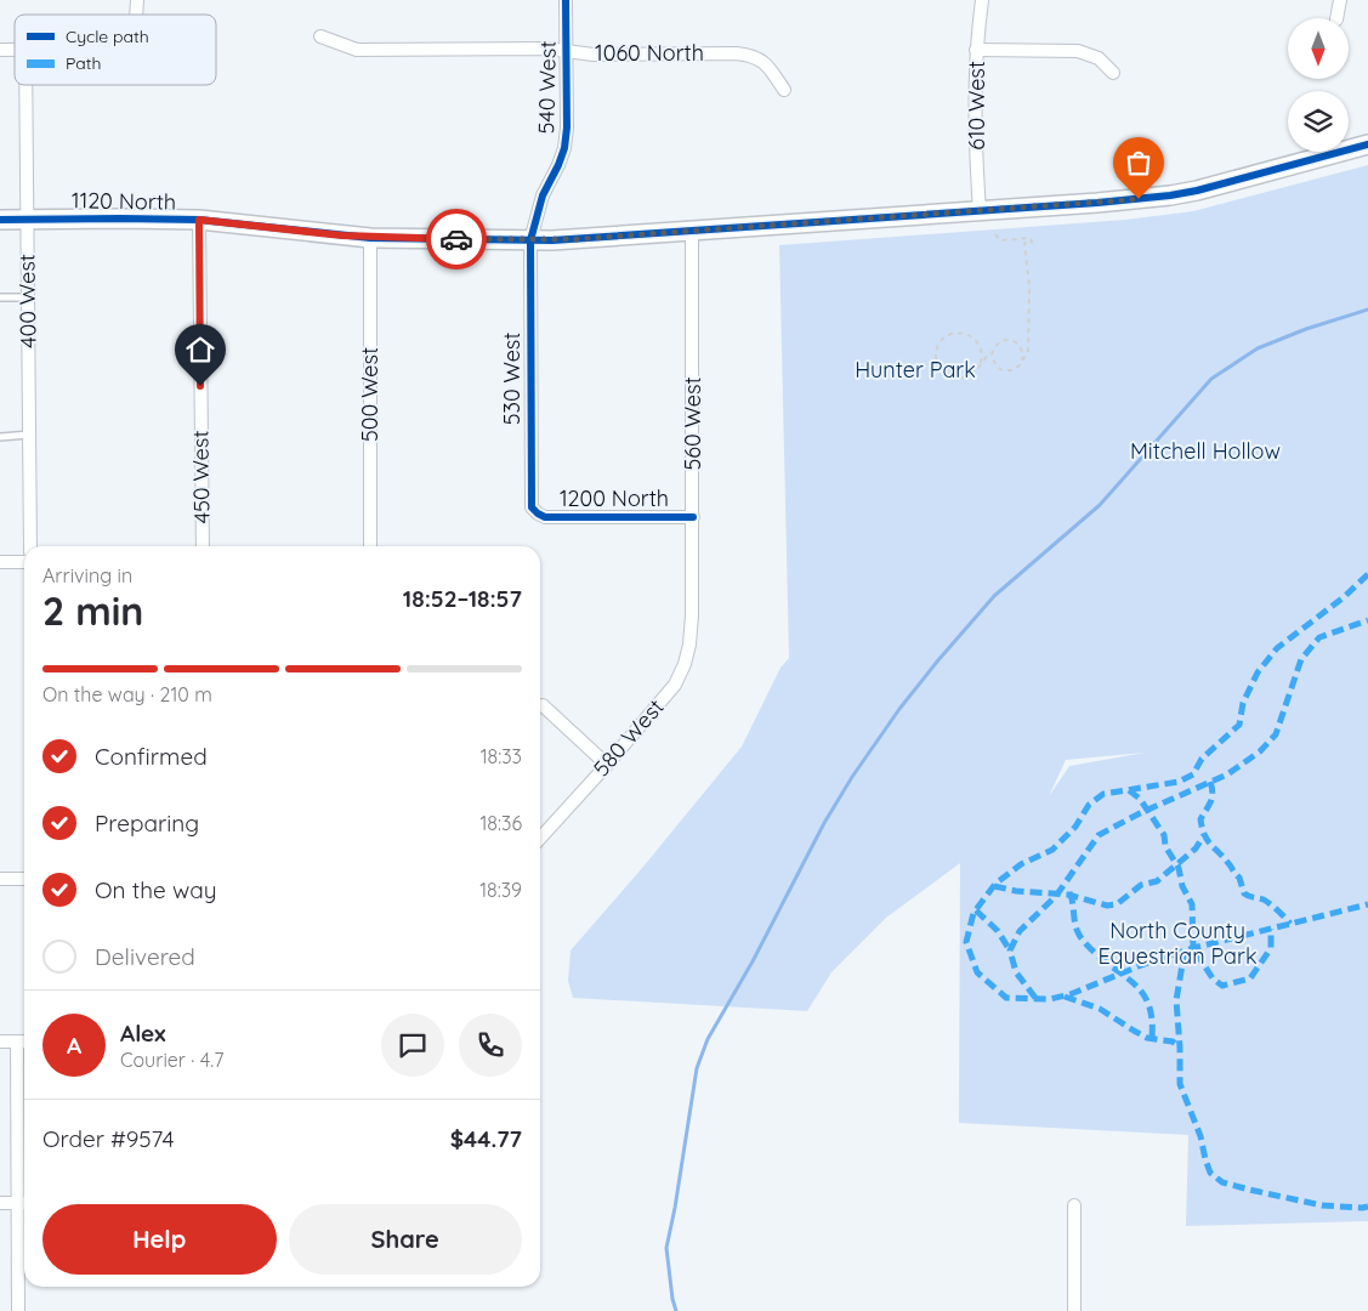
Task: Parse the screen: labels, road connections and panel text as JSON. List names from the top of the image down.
{
  "streets": {
    "street": [
      "1060 North",
      "540 West",
      "610 West",
      "1120 North",
      "400 West",
      "530 West",
      "500 West",
      "560 West",
      "450 West",
      "1200 North",
      "580 West"
    ]
  },
  "crossings": [
    ["1060 North", "540 West"],
    ["540 West", "1120 North"],
    ["540 West", "530 West"],
    ["610 West", "1120 North"],
    ["1120 North", "400 West"],
    ["1120 North", "530 West"],
    ["1120 North", "500 West"],
    ["1120 North", "560 West"],
    ["1120 North", "450 West"],
    ["530 West", "1200 North"],
    ["560 West", "1200 North"],
    ["560 West", "580 West"]
  ],
  "parks": ["Hunter Park", "Mitchell Hollow", "North County Equestrian Park"],
  "legend": ["Cycle path", "Path"],
  "north": "bottom",
  "page": {
    "heading": ["2 min", "Arriving in", "18:52–18:57"],
    "panel": [
      "Alex",
      "Courier · 4.7",
      "Order #9574",
      "$44.77"
    ],
    "bar": "On the way · 210 m",
    "list": [
      ["Confirmed", "18:33"],
      ["Preparing", "18:36"],
      ["On the way", "18:39"],
      "Delivered"
    ],
    "round": "A",
    "buttons": ["Help", "Share"]
  }
}
